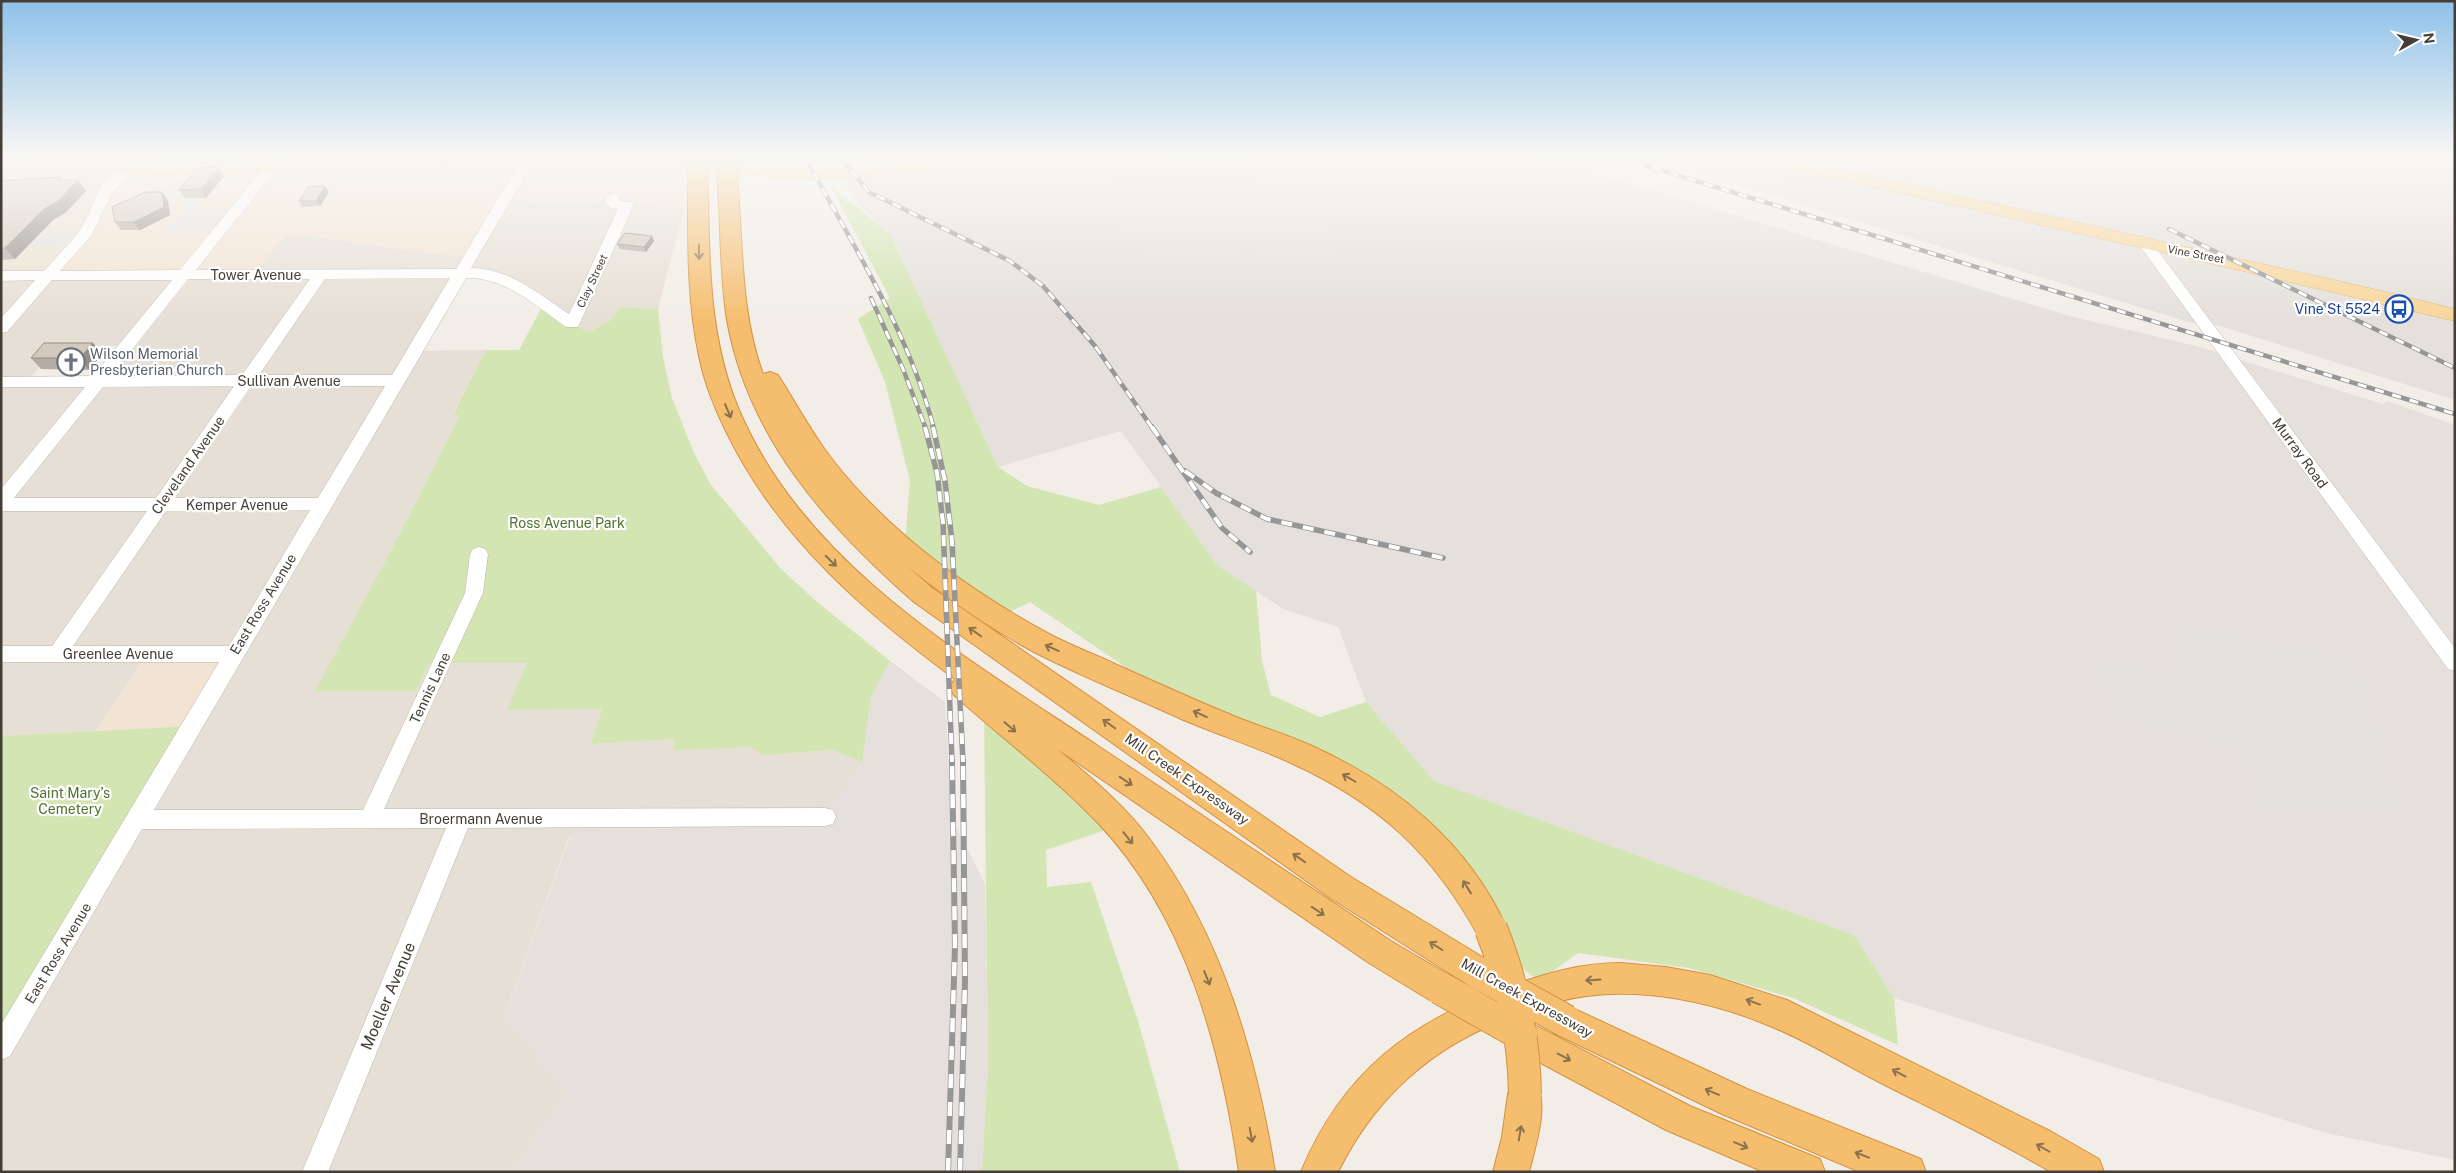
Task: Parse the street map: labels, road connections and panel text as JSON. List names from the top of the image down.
{
  "streets": {
    "highway": ["Mill Creek Expressway"],
    "main road": ["Vine Street"],
    "street": [
      "Tower Avenue",
      "Clay Street",
      "Sullivan Avenue",
      "Murray Road",
      "Cleveland Avenue",
      "Kemper Avenue",
      "East Ross Avenue",
      "Greenlee Avenue",
      "Tennis Lane",
      "Broermann Avenue",
      "Moeller Avenue"
    ]
  },
  "crossings": [
    ["Vine Street", "Murray Road"],
    ["Tower Avenue", "Clay Street"],
    ["Tower Avenue", "Cleveland Avenue"],
    ["Tower Avenue", "East Ross Avenue"],
    ["Sullivan Avenue", "Cleveland Avenue"],
    ["Sullivan Avenue", "East Ross Avenue"],
    ["Cleveland Avenue", "Kemper Avenue"],
    ["Cleveland Avenue", "Greenlee Avenue"],
    ["Kemper Avenue", "East Ross Avenue"],
    ["East Ross Avenue", "Greenlee Avenue"],
    ["East Ross Avenue", "Broermann Avenue"],
    ["Tennis Lane", "Broermann Avenue"],
    ["Broermann Avenue", "Moeller Avenue"]
  ],
  "parks": ["Ross Avenue Park", "Saint Mary’s Cemetery"],
  "places": {
    "bus stop": ["Vine St 5524"],
    "church": ["Wilson Memorial Presbyterian Church"]
  },
  "north": "right"
}
